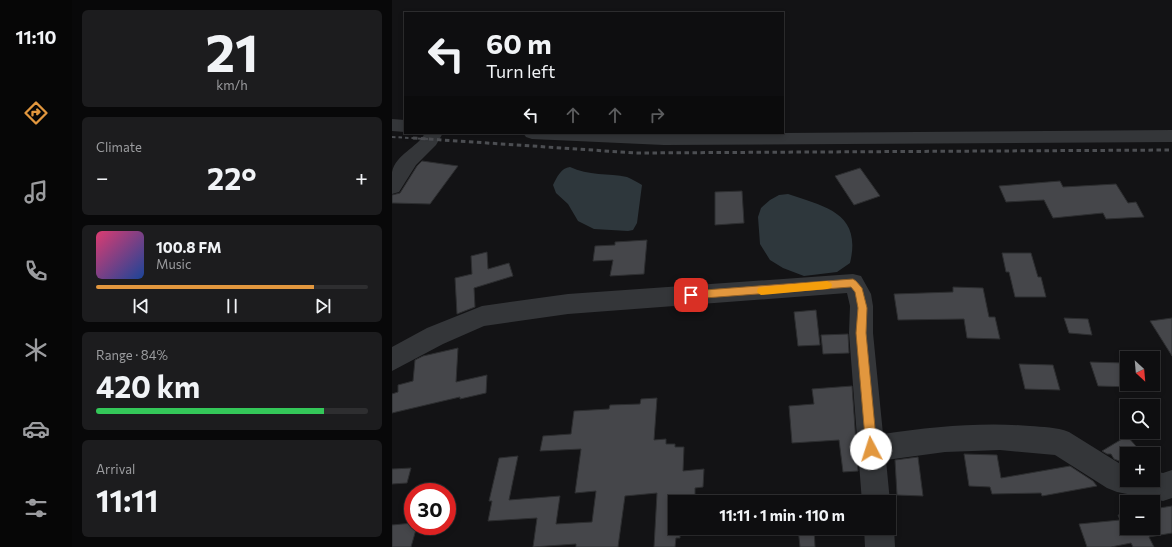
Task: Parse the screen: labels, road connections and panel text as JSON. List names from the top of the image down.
{
  "north": "bottom right",
  "page": {
    "tabs": "11:10",
    "tile": [
      ["21", "km/h"],
      "Climate",
      ["Range · 84%", "420 km"],
      ["Arrival", "11:11"]
    ],
    "turn": ["60 m", "Turn left"],
    "heat": ["−", "22°", "+"],
    "song": ["100.8 FM", "Music"],
    "map_buttons": ["+", "−"],
    "limit": "30",
    "trip": "11:11 · 1 min · 110 m"
  }
}
